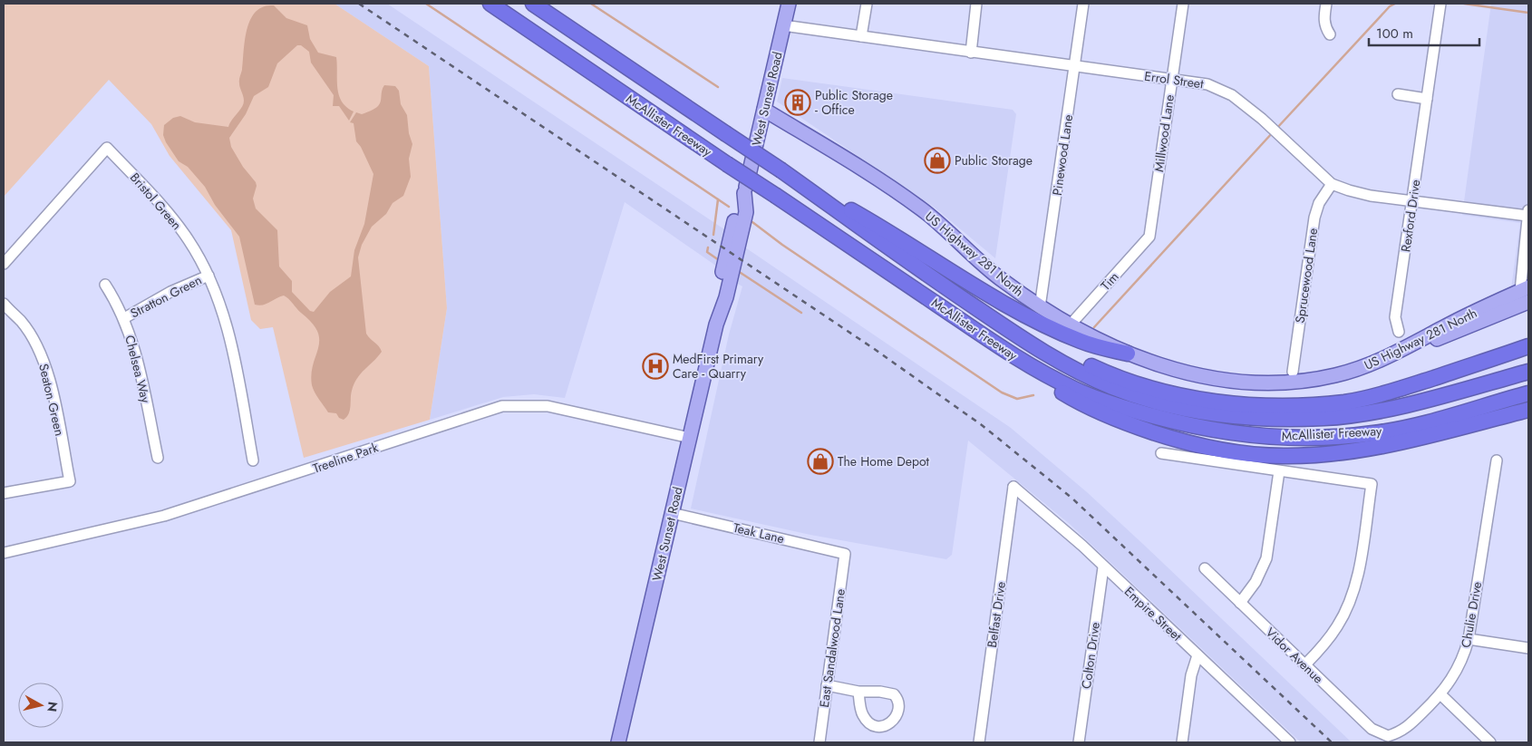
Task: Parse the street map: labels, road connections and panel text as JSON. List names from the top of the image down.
{
  "streets": {
    "highway": ["McAllister Freeway"],
    "main road": ["West Sunset Road", "US Highway 281 North"],
    "street": [
      "Errol Street",
      "Millwood Lane",
      "Pinewood Lane",
      "Bristol Green",
      "Rexford Drive",
      "Sprucewood Lane",
      "Tim",
      "Stratton Green",
      "Chelsea Way",
      "Seaton Green",
      "Treeline Park",
      "Teak Lane",
      "Empire Street",
      "Belfast Drive",
      "Chulie Drive",
      "East Sandalwood Lane",
      "Colton Drive",
      "Vidor Avenue"
    ]
  },
  "crossings": [
    ["Errol Street", "West Sunset Road"],
    ["Errol Street", "Millwood Lane"],
    ["Errol Street", "Pinewood Lane"],
    ["Errol Street", "Rexford Drive"],
    ["Errol Street", "Sprucewood Lane"],
    ["West Sunset Road", "US Highway 281 North"],
    ["West Sunset Road", "Treeline Park"],
    ["West Sunset Road", "Teak Lane"],
    ["Millwood Lane", "Tim"],
    ["Pinewood Lane", "US Highway 281 North"],
    ["Bristol Green", "Stratton Green"],
    ["US Highway 281 North", "Tim"],
    ["Stratton Green", "Chelsea Way"],
    ["Teak Lane", "East Sandalwood Lane"],
    ["Empire Street", "Belfast Drive"],
    ["Empire Street", "Colton Drive"],
    ["Chulie Drive", "Vidor Avenue"]
  ],
  "places": {
    "building": ["Public Storage - Office"],
    "shop": ["Public Storage", "The Home Depot"],
    "hospital": ["MedFirst Primary Care - Quarry"]
  },
  "scale_bar": "100 m",
  "north": "right"
}
